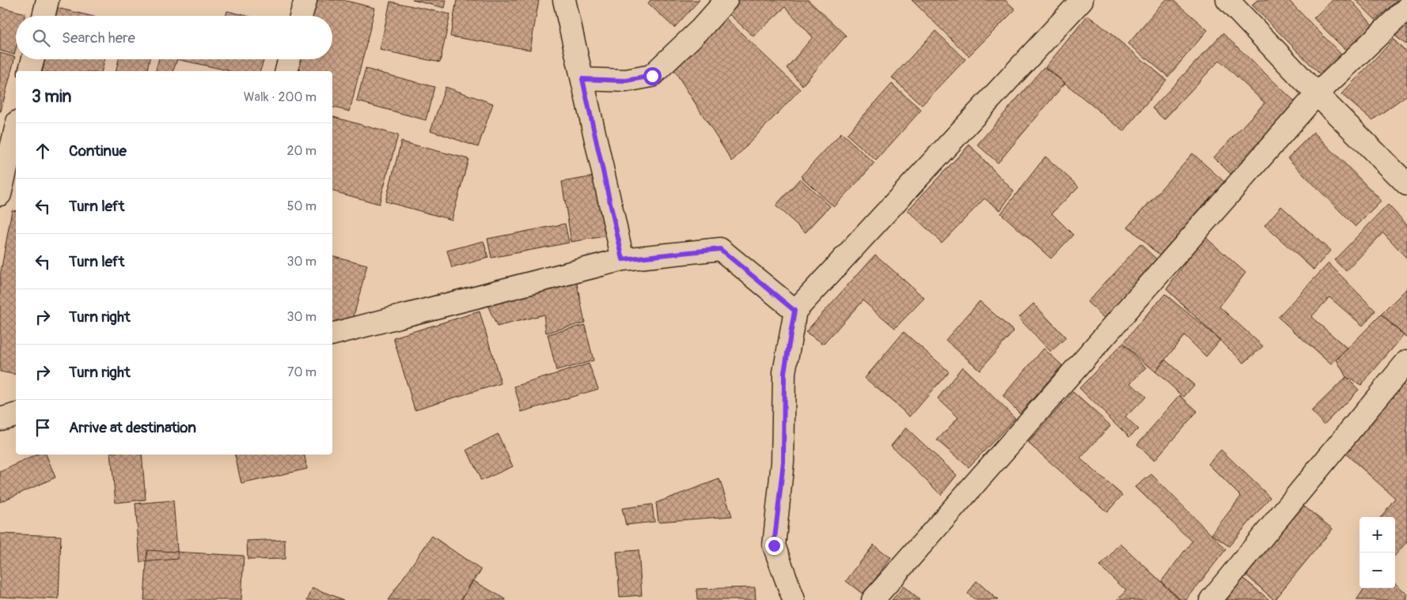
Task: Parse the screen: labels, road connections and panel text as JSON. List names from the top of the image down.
{
  "page": {
    "search": "Search here",
    "heading": ["3 min", "Walk · 200 m"],
    "list": [
      ["Continue", "20 m"],
      ["Turn left", "50 m"],
      ["Turn left", "30 m"],
      ["Turn right", "30 m"],
      ["Turn right", "70 m"],
      "Arrive at destination"
    ],
    "map_buttons": ["+", "−"]
  }
}
